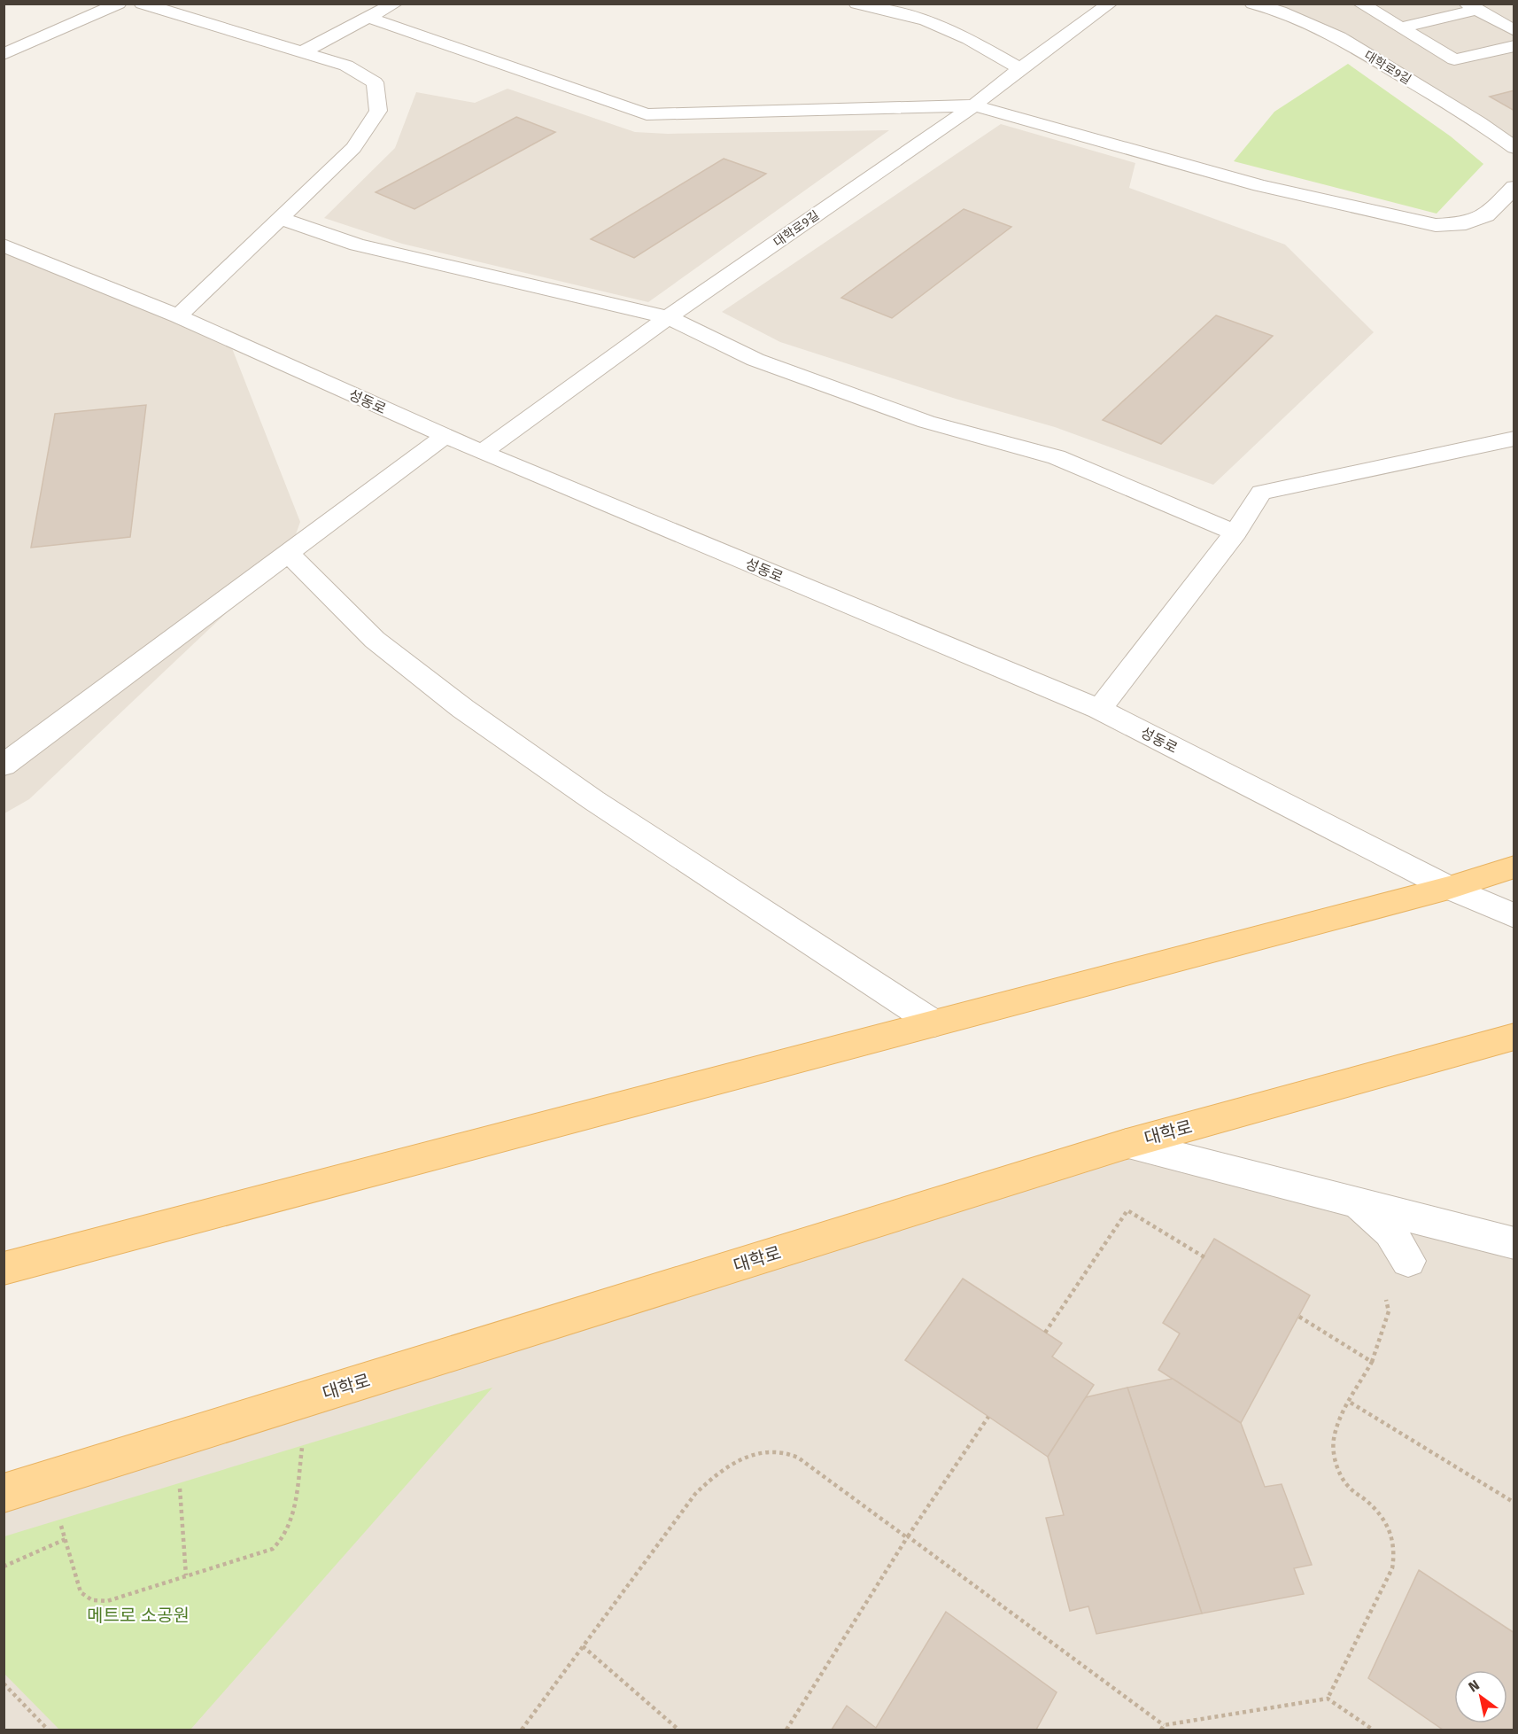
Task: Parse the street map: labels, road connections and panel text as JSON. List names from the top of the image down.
{
  "streets": {
    "main road": ["대학로"],
    "street": ["대학로9길", "성동로"]
  },
  "crossings": [
    ["대학로9길", "성동로"]
  ],
  "parks": ["메트로 소공원"],
  "north": "top left"
}
